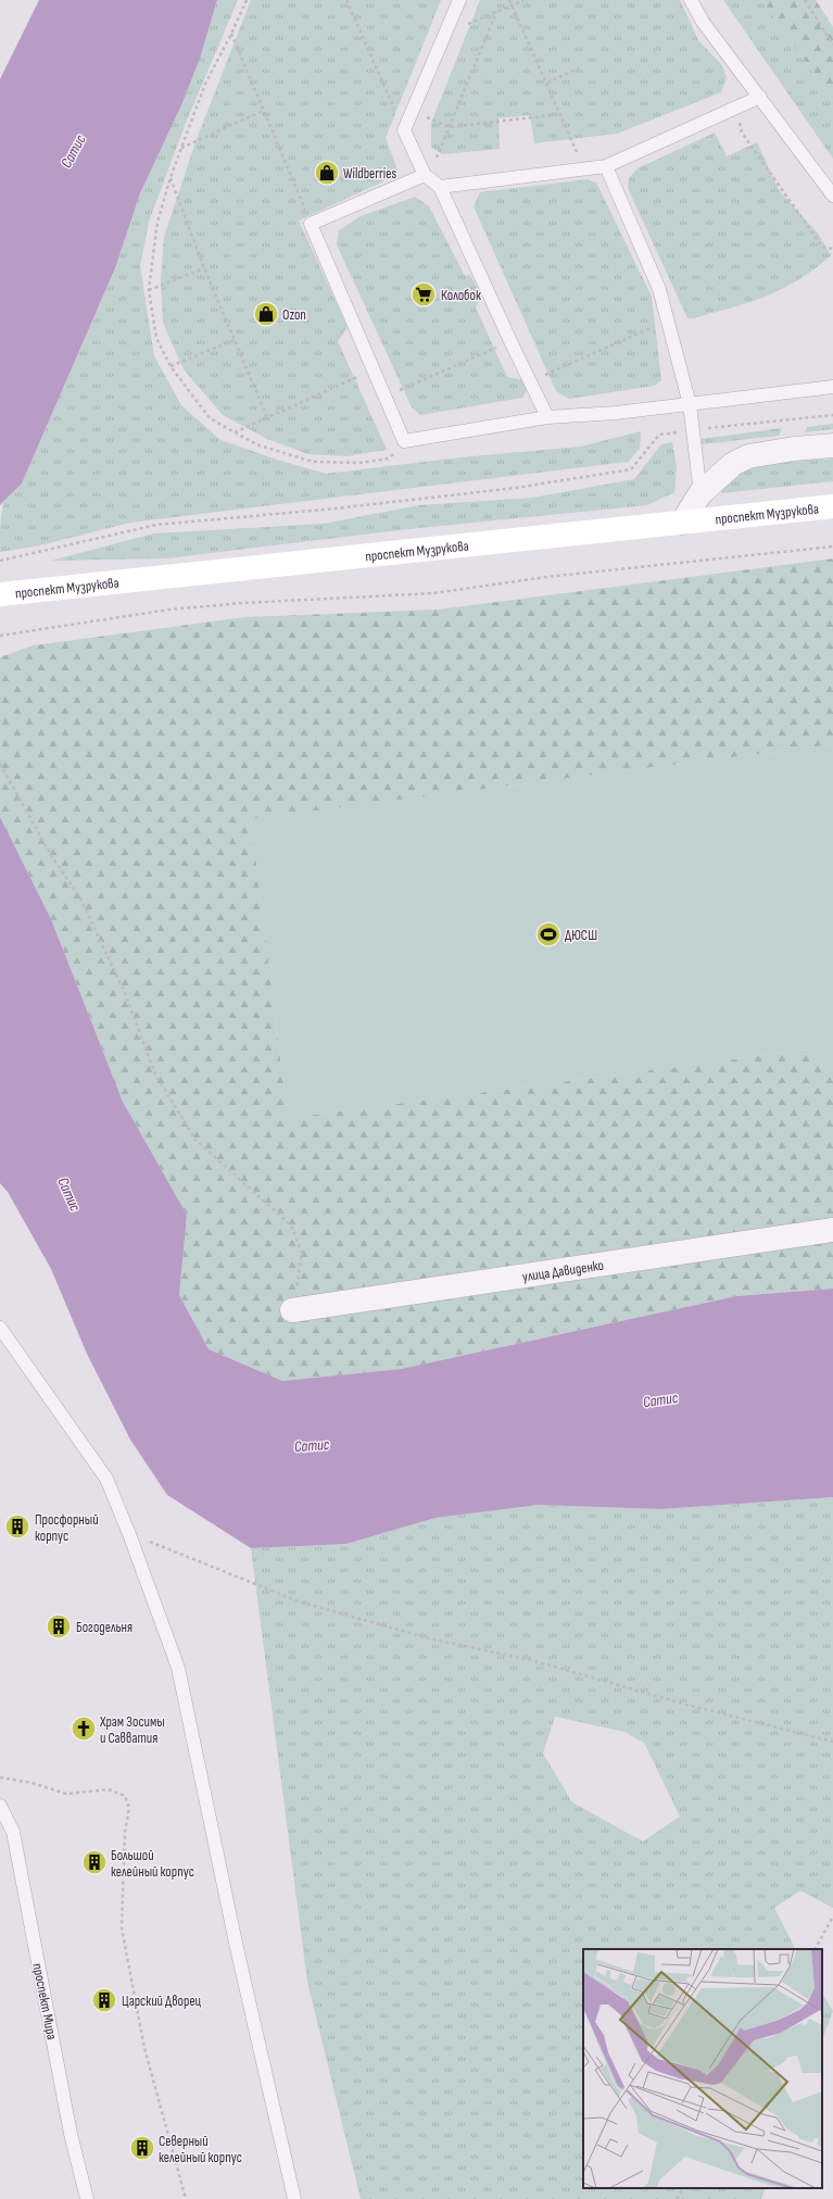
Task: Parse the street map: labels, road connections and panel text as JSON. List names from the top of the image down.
{
  "streets": {
    "main road": ["проспект Музрукова"],
    "street": ["улица Давиденко"],
    "lane": ["проспект Мира"]
  },
  "water": ["Сатис"],
  "places": {
    "shop": ["Wildberries", "Ozon"],
    "supermarket": ["Колобок"],
    "sports": ["ДЮСШ"],
    "building": [
      "Просфорный корпус",
      "Богодельня",
      "Большой келейный корпус",
      "Царский Дворец",
      "Северный келейный корпус"
    ],
    "church": ["Храм Зосимы и Савватия"]
  }
}
